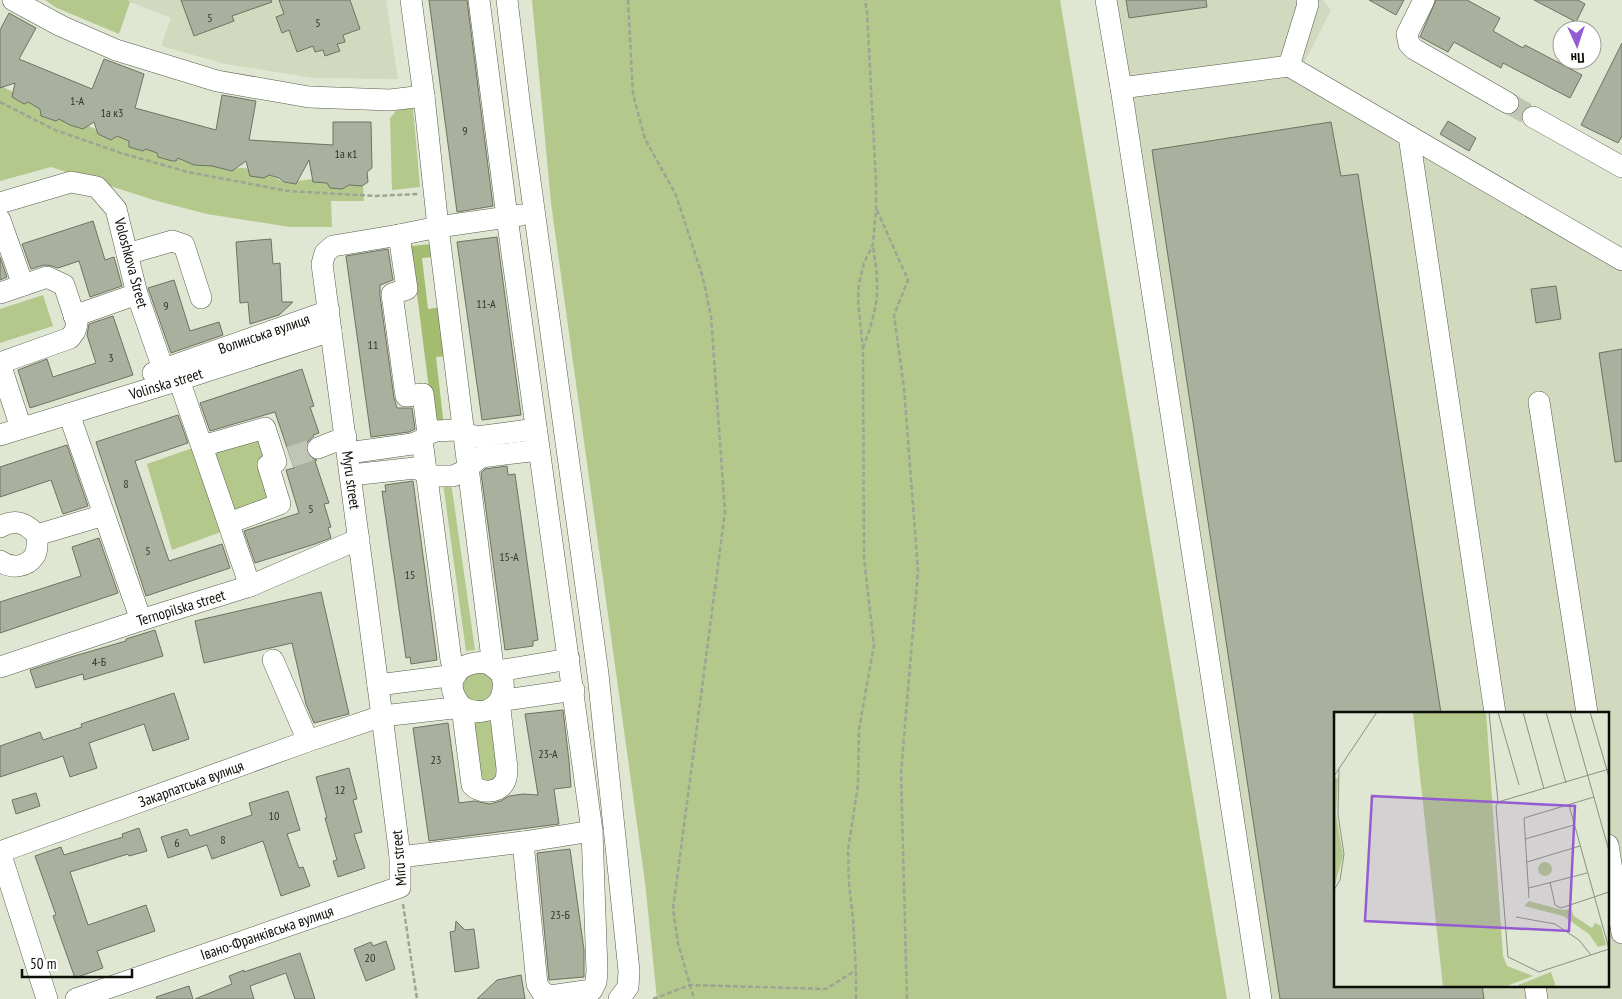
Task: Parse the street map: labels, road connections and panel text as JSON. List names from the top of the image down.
{
  "streets": {
    "street": [
      "Voloshkova Street",
      "Волинська вулиця",
      "Volinska street",
      "Myru street",
      "Ternopilska street",
      "Закарпатська вулиця",
      "Miru street",
      "Івано-Франківська вулиця"
    ]
  },
  "crossings": [
    ["Voloshkova Street", "Волинська вулиця"],
    ["Voloshkova Street", "Volinska street"],
    ["Voloshkova Street", "Ternopilska street"],
    ["Волинська вулиця", "Volinska street"],
    ["Волинська вулиця", "Myru street"],
    ["Myru street", "Ternopilska street"],
    ["Myru street", "Закарпатська вулиця"],
    ["Myru street", "Miru street"],
    ["Закарпатська вулиця", "Miru street"],
    ["Miru street", "Івано-Франківська вулиця"]
  ],
  "house_numbers": [
    "5",
    "5",
    "1-А",
    "1а к3",
    "9",
    "1а к1",
    "11-А",
    "9",
    "11",
    "3",
    "8",
    "5",
    "5",
    "15-А",
    "15",
    "4-Б",
    "23-А",
    "23",
    "12",
    "10",
    "8",
    "6",
    "23-Б",
    "20"
  ],
  "scale_bar": "50 m",
  "north": "bottom"
}
